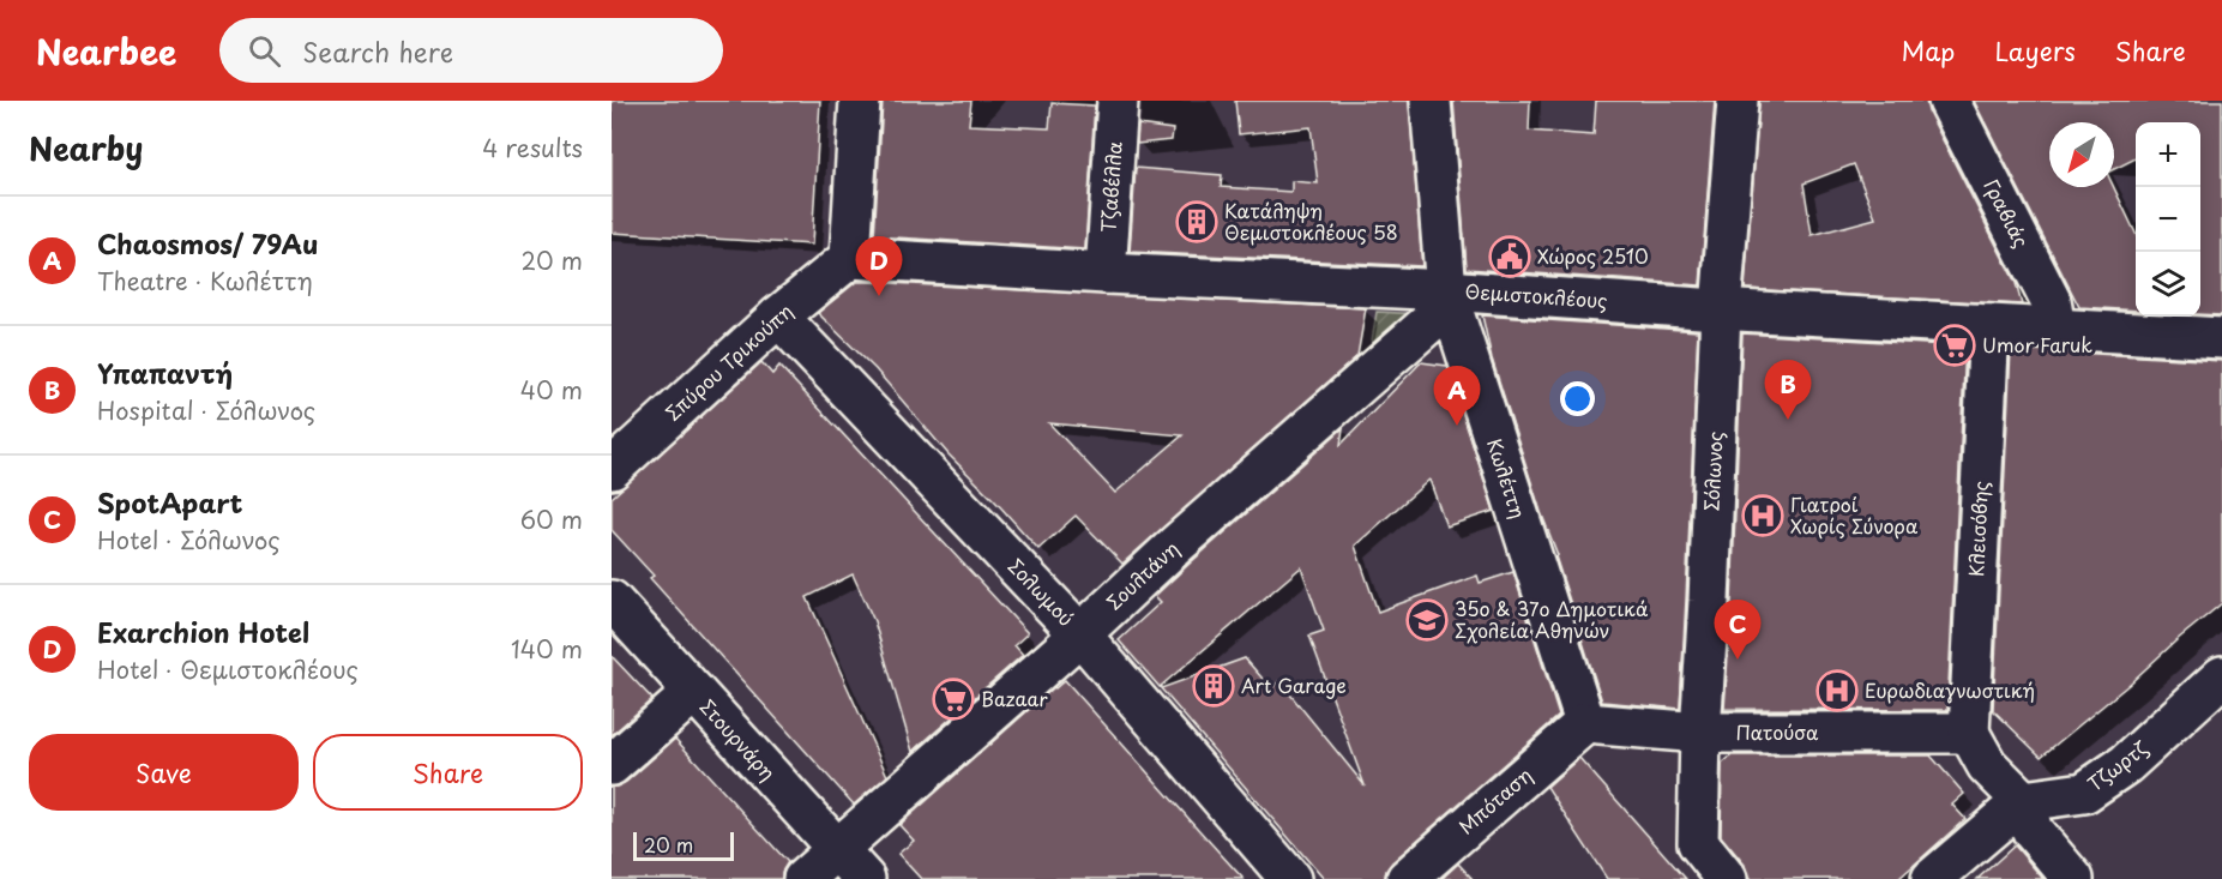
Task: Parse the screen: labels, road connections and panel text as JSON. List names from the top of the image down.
{
  "streets": {
    "street": [
      "Τζαβέλλα",
      "Γραβιάς",
      "Θεμιστοκλέους",
      "Σπύρου Τρικούπη",
      "Σόλωνος",
      "Κωλέττη",
      "Κλεισόβης",
      "Σουλτάνη",
      "Σολωμού",
      "Πατούσα",
      "Στουρνάρη",
      "Τζωρτζ",
      "Μπόταση"
    ]
  },
  "crossings": [
    ["Τζαβέλλα", "Θεμιστοκλέους"],
    ["Γραβιάς", "Θεμιστοκλέους"],
    ["Θεμιστοκλέους", "Σπύρου Τρικούπη"],
    ["Θεμιστοκλέους", "Σόλωνος"],
    ["Θεμιστοκλέους", "Κωλέττη"],
    ["Θεμιστοκλέους", "Κλεισόβης"],
    ["Θεμιστοκλέους", "Σουλτάνη"],
    ["Σπύρου Τρικούπη", "Σολωμού"],
    ["Σόλωνος", "Πατούσα"],
    ["Κωλέττη", "Σουλτάνη"],
    ["Κωλέττη", "Πατούσα"],
    ["Κωλέττη", "Μπόταση"],
    ["Κλεισόβης", "Πατούσα"],
    ["Σουλτάνη", "Σολωμού"],
    ["Σουλτάνη", "Στουρνάρη"],
    ["Πατούσα", "Μπόταση"]
  ],
  "places": {
    "building": ["Κατάληψη Θεμιστοκλέους 58", "Art Garage"],
    "public building": ["Χώρος 2510"],
    "supermarket": ["Umor Faruk", "Bazaar"],
    "hospital": ["Γιατροί Χωρίς Σύνορα", "Ευρωδιαγνωστική"],
    "school or university": ["35ο & 37ο Δημοτικά Σχολεία Αθηνών"]
  },
  "scale_bar": "20 m",
  "north": "bottom left",
  "page": {
    "header": "Nearbee",
    "search": "Search here",
    "nav": ["Map", "Layers", "Share"],
    "heading": ["Nearby", "4 results"],
    "map_buttons": ["+", "−"],
    "list": [
      {
        "mark": "A",
        "name": "Chaosmos/ 79Au",
        "note": "Theatre · Κωλέττη",
        "value": "20 m"
      },
      {
        "mark": "B",
        "name": "Υπαπαντή",
        "note": "Hospital · Σόλωνος",
        "value": "40 m"
      },
      {
        "mark": "C",
        "name": "SpotApart",
        "note": "Hotel · Σόλωνος",
        "value": "60 m"
      },
      {
        "mark": "D",
        "name": "Exarchion Hotel",
        "note": "Hotel · Θεμιστοκλέους",
        "value": "140 m"
      }
    ],
    "pins": [
      "D",
      "B",
      "A",
      "C"
    ],
    "buttons": ["Save", "Share"],
    "scale": "20 m"
  }
}
